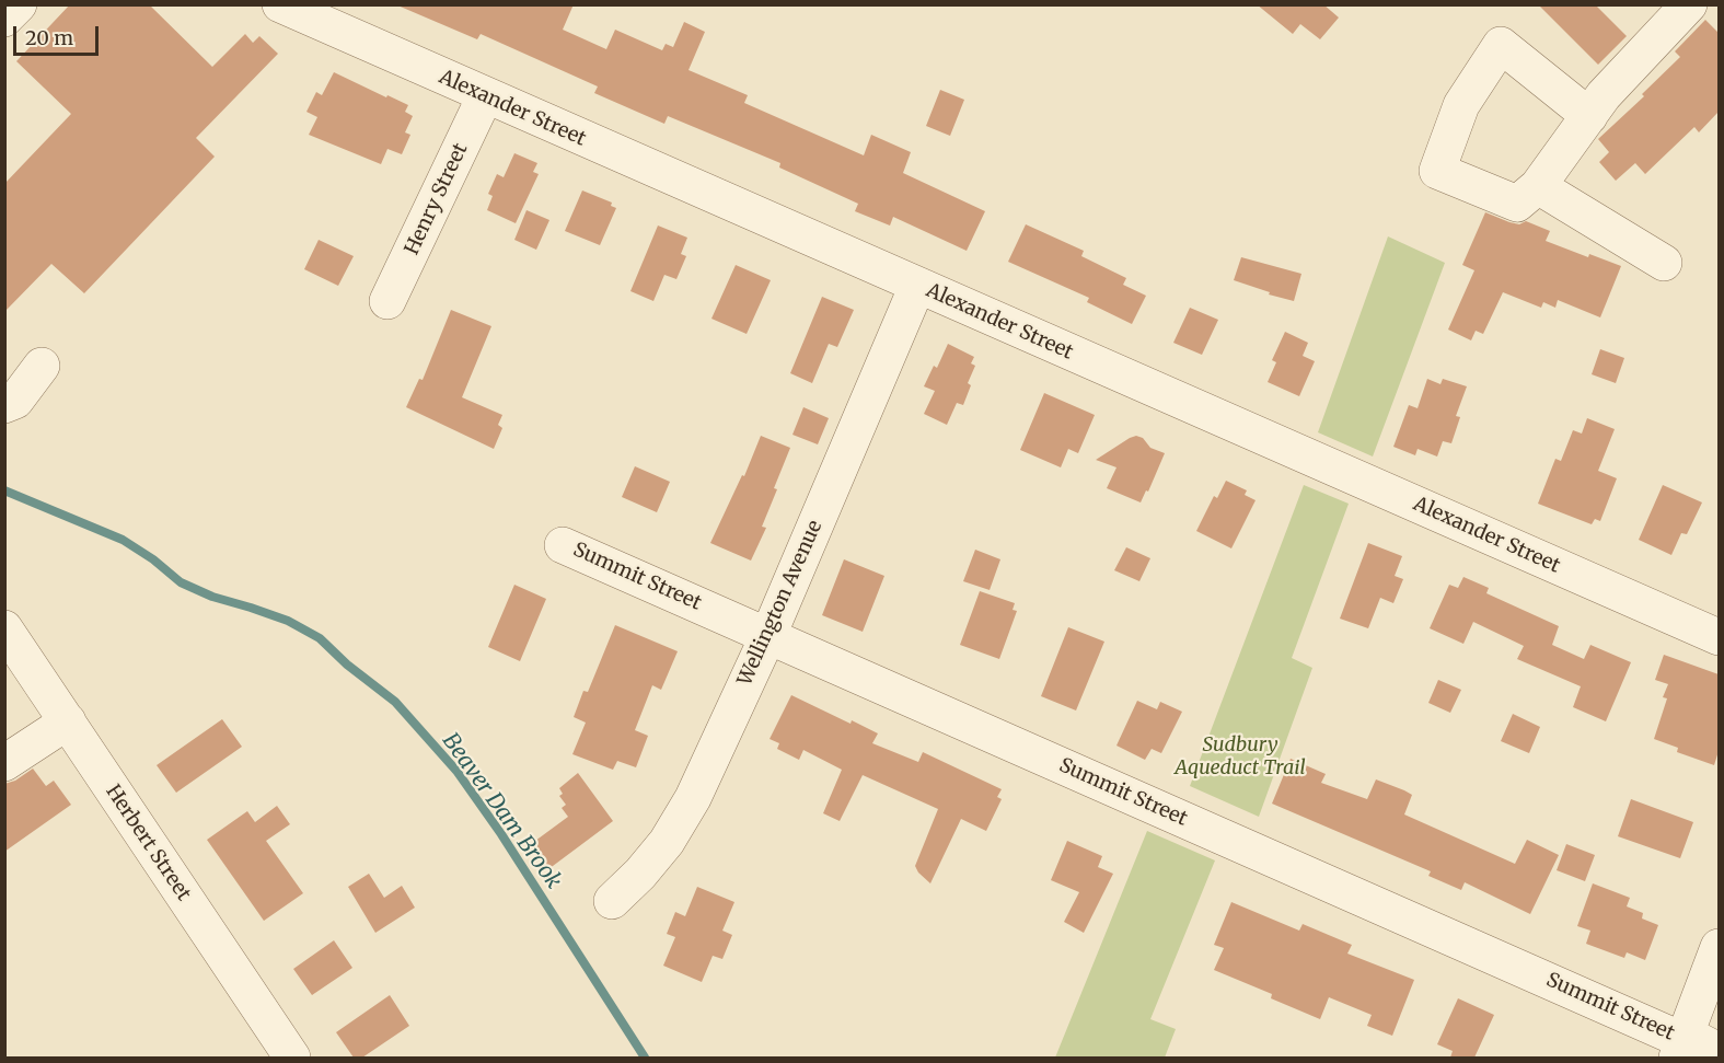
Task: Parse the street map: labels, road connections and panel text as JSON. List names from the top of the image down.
{
  "streets": {
    "street": [
      "Alexander Street",
      "Henry Street",
      "Summit Street",
      "Wellington Avenue",
      "Herbert Street"
    ]
  },
  "crossings": [
    ["Alexander Street", "Henry Street"],
    ["Alexander Street", "Wellington Avenue"],
    ["Summit Street", "Wellington Avenue"]
  ],
  "water": ["Beaver Dam Brook"],
  "parks": ["Sudbury Aqueduct Trail"],
  "scale_bar": "20 m"
}
